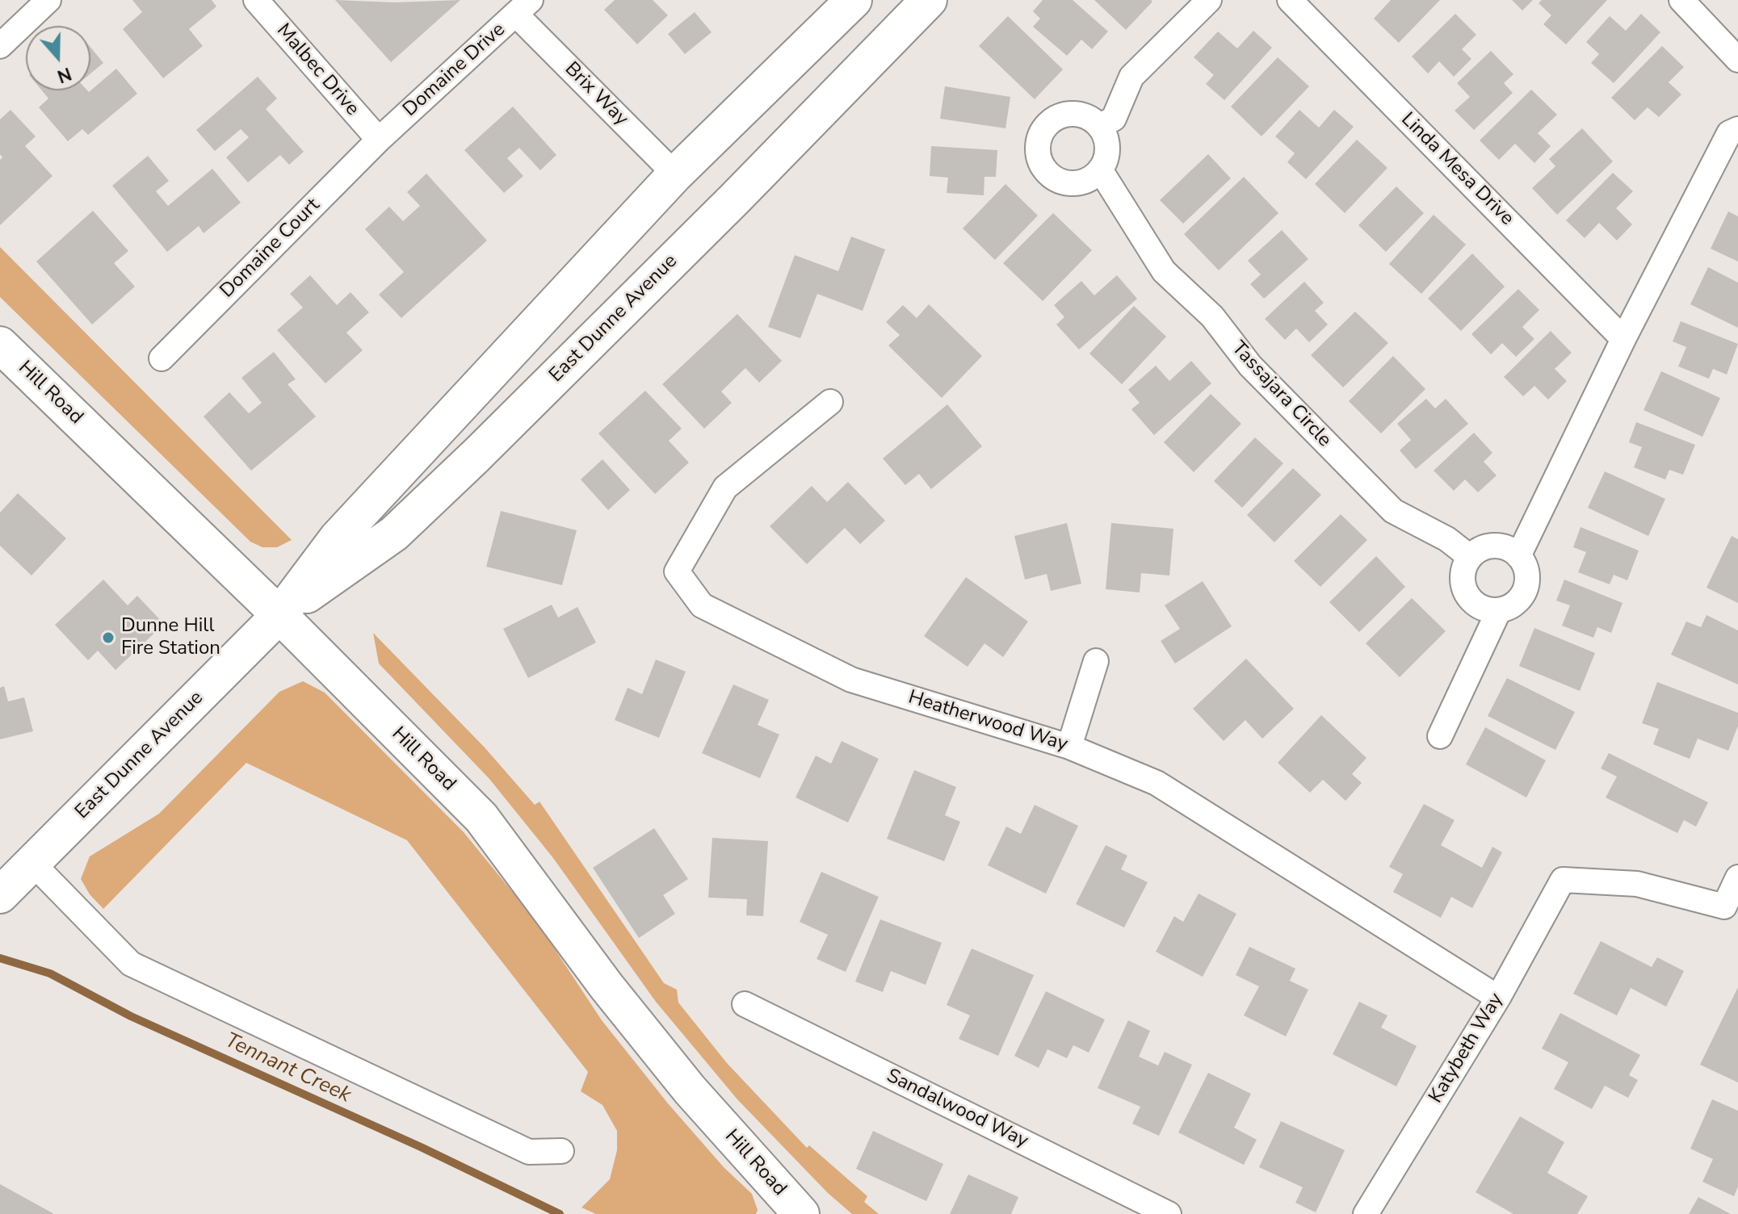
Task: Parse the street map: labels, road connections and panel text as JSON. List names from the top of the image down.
{
  "streets": {
    "main road": ["East Dunne Avenue", "Hill Road"],
    "street": [
      "Malbec Drive",
      "Domaine Drive",
      "Brix Way",
      "Linda Mesa Drive",
      "Domaine Court",
      "Tassajara Circle",
      "Heatherwood Way",
      "Katybeth Way",
      "Sandalwood Way"
    ]
  },
  "crossings": [
    ["Malbec Drive", "Domaine Drive"],
    ["Malbec Drive", "Domaine Court"],
    ["Domaine Drive", "Brix Way"],
    ["Domaine Drive", "Domaine Court"],
    ["Brix Way", "East Dunne Avenue"],
    ["East Dunne Avenue", "Hill Road"],
    ["Heatherwood Way", "Katybeth Way"]
  ],
  "water": ["Tennant Creek"],
  "places": ["Dunne Hill Fire Station"],
  "north": "bottom"
}
